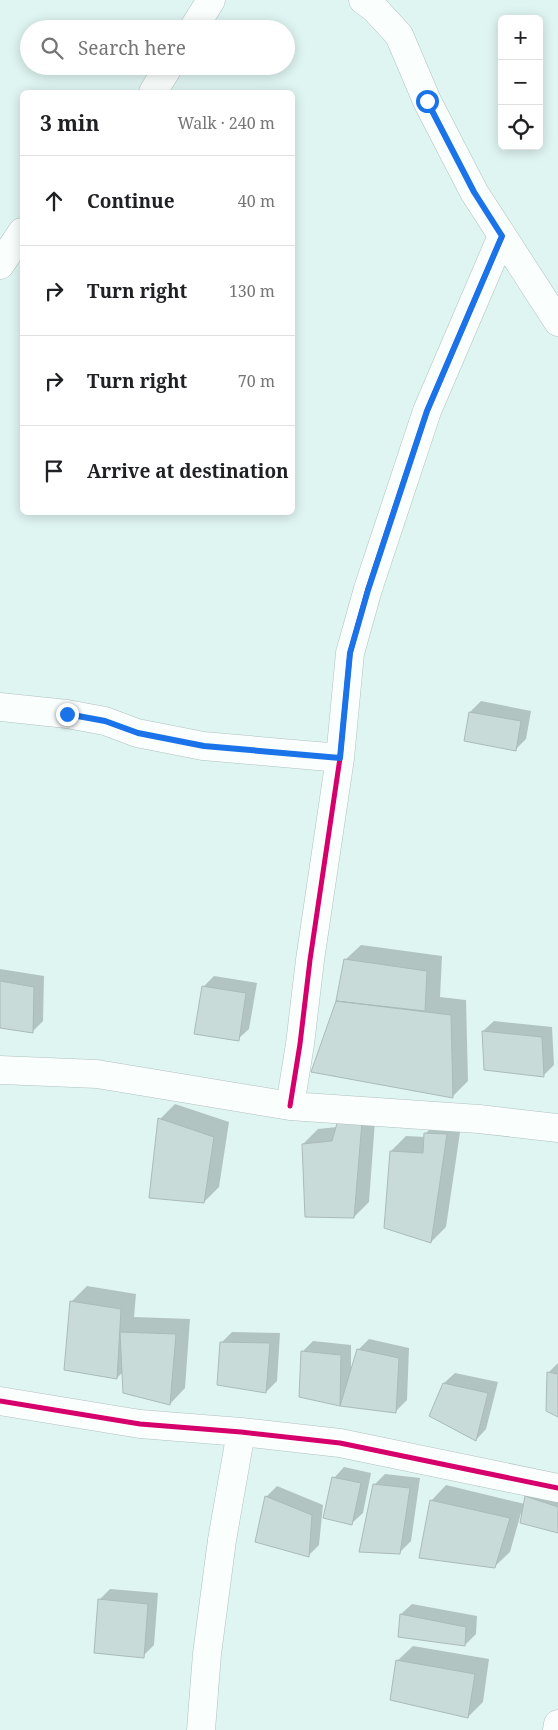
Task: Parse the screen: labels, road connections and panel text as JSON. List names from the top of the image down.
{
  "page": {
    "map_buttons": ["+", "−"],
    "search": "Search here",
    "heading": ["3 min", "Walk · 240 m"],
    "list": [
      ["Continue", "40 m"],
      ["Turn right", "130 m"],
      ["Turn right", "70 m"],
      "Arrive at destination"
    ]
  }
}
